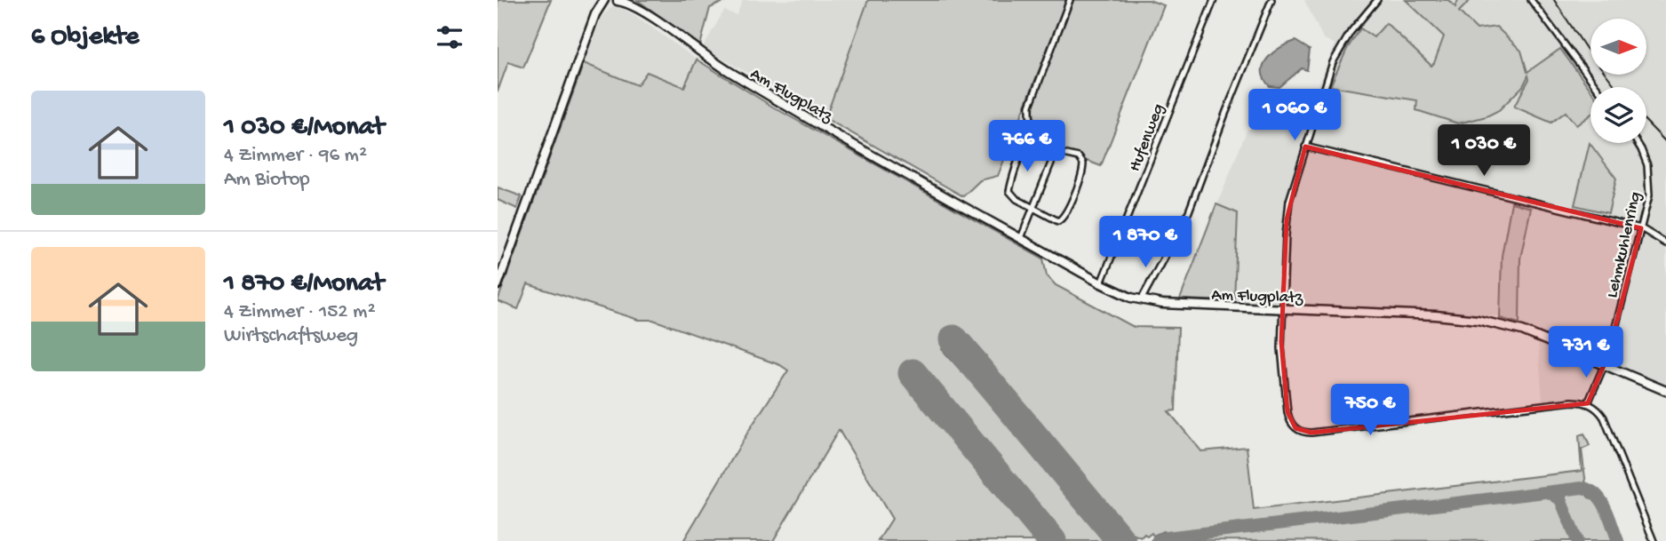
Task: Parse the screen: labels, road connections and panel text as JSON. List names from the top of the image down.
{
  "streets": {
    "street": ["Am Flugplatz", "Hufenweg", "Lehmkuhlenring"]
  },
  "crossings": [
    ["Am Flugplatz", "Hufenweg"],
    ["Am Flugplatz", "Lehmkuhlenring"]
  ],
  "north": "right",
  "page": {
    "heading": "6 Objekte",
    "list": [
      {
        "name": "1 030 €/Monat",
        "note": "4 Zimmer · 96 m² · Am Biotop"
      },
      {
        "name": "1 870 €/Monat",
        "note": "4 Zimmer · 152 m² · Wirtschaftsweg"
      }
    ],
    "price": [
      "1 060 €",
      "766 €",
      "1 030 €",
      "1 870 €",
      "731 €",
      "750 €"
    ]
  }
}
